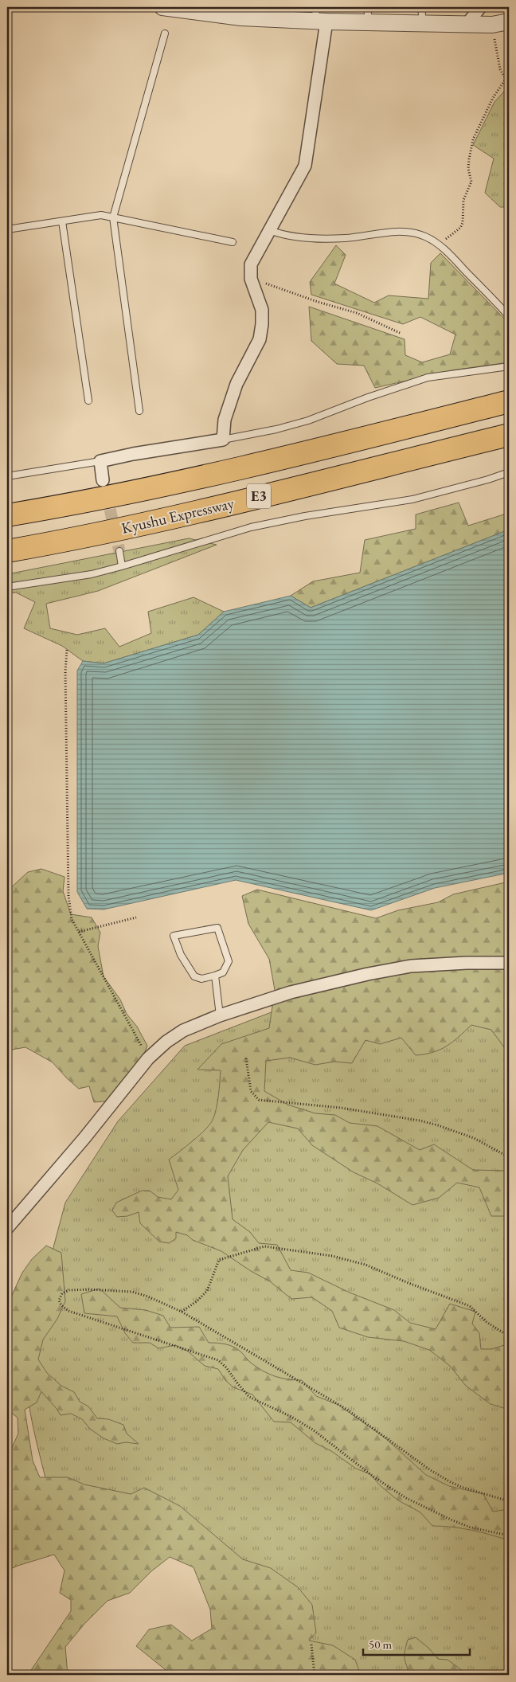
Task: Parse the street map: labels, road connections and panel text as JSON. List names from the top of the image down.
{
  "streets": {
    "highway": ["E3", "Kyushu Expressway"]
  },
  "scale_bar": "50 m"
}
